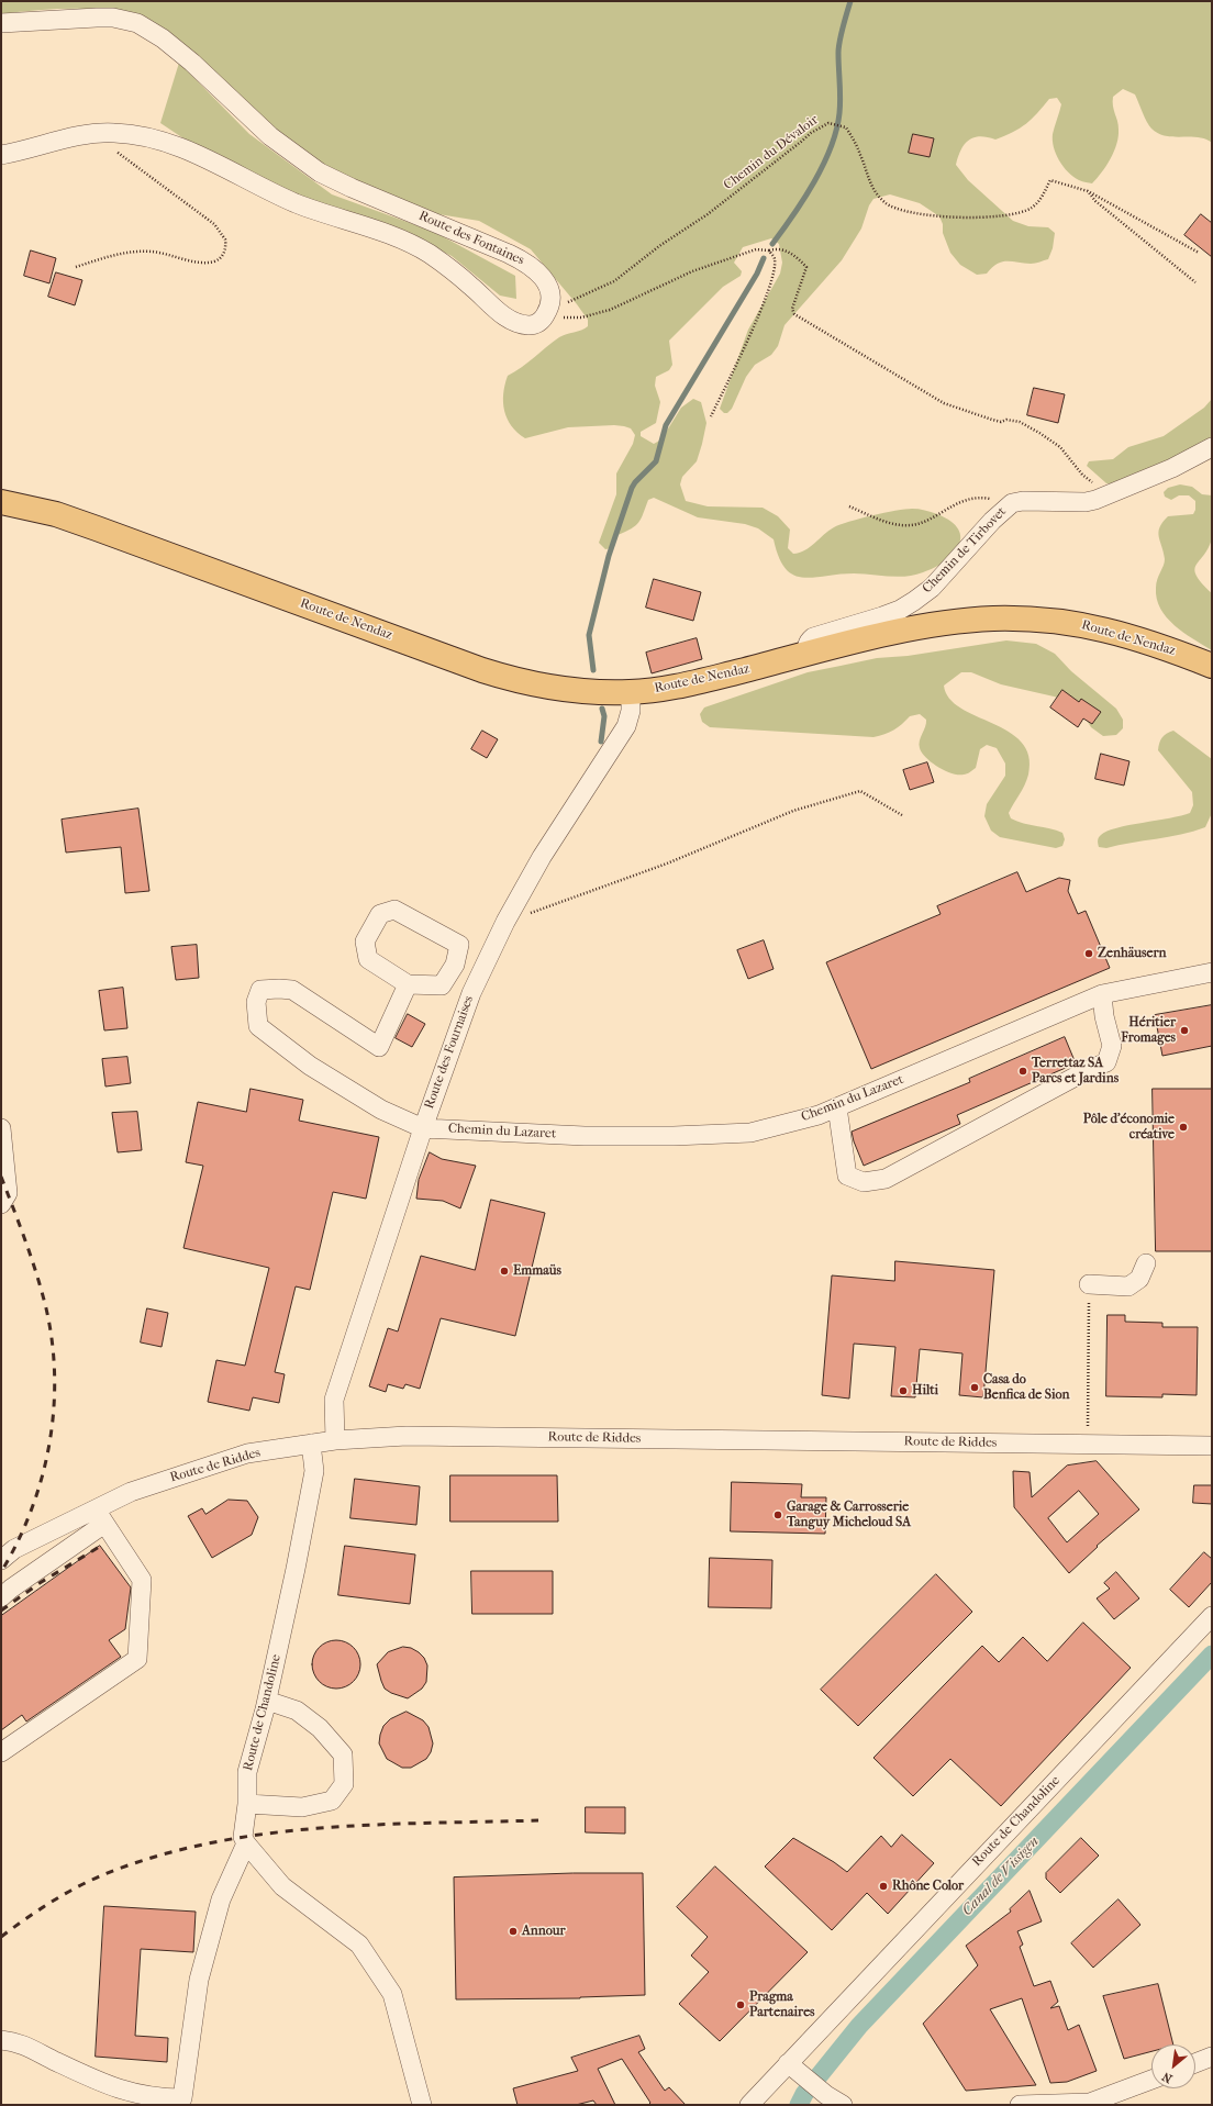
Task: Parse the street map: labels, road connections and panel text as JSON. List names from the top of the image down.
{
  "streets": {
    "main road": ["Route de Nendaz"],
    "street": [
      "Route des Fontaines",
      "Chemin de Tirbovet",
      "Route des Fournaises",
      "Chemin du Lazaret",
      "Route de Riddes",
      "Route de Chandoline"
    ],
    "path": ["Chemin du Dévaloir"]
  },
  "crossings": [
    ["Chemin du Dévaloir", "Route des Fontaines"],
    ["Chemin de Tirbovet", "Route de Nendaz"],
    ["Route de Nendaz", "Route des Fournaises"],
    ["Route des Fournaises", "Chemin du Lazaret"],
    ["Route des Fournaises", "Route de Riddes"],
    ["Route de Riddes", "Route de Chandoline"]
  ],
  "water": ["Canal de Vissigen"],
  "places": [
    "Zenhäusern",
    "Héritier Fromages",
    "Terrettaz SA Parcs et Jardins",
    "Pôle d'économie créative",
    "Emmaüs",
    "Casa do Benfica de Sion",
    "Hilti",
    "Garage & Carrosserie Tanguy Micheloud SA",
    "Rhône Color",
    "Annour",
    "Pragma Partenaires"
  ],
  "north": "bottom left"
}
